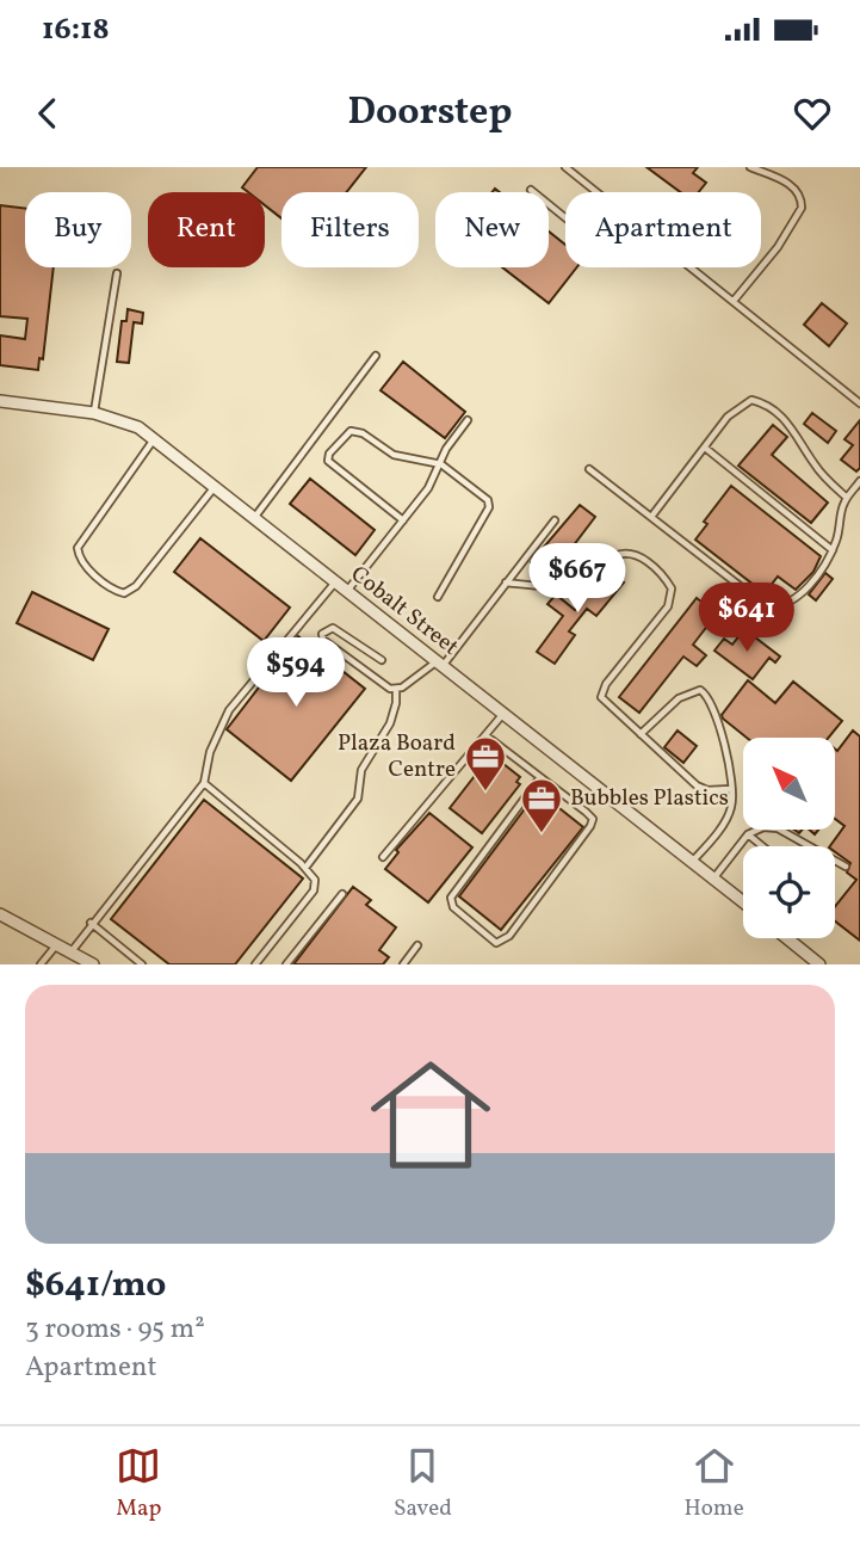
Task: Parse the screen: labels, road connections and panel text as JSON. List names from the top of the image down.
{
  "streets": {
    "street": ["Cobalt Street"]
  },
  "places": {
    "office": ["Plaza Board Centre", "Bubbles Plastics"]
  },
  "north": "top left",
  "page": {
    "status": "16:18",
    "header": "Doorstep",
    "chip": [
      "Buy",
      "Rent",
      "Filters",
      "New",
      "Apartment"
    ],
    "price": ["$667", "$641", "$594"],
    "list": [
      {
        "name": "$641/mo",
        "note": "3 rooms · 95 m² · Apartment"
      }
    ],
    "tabs": ["Map", "Saved", "Home"]
  }
}
